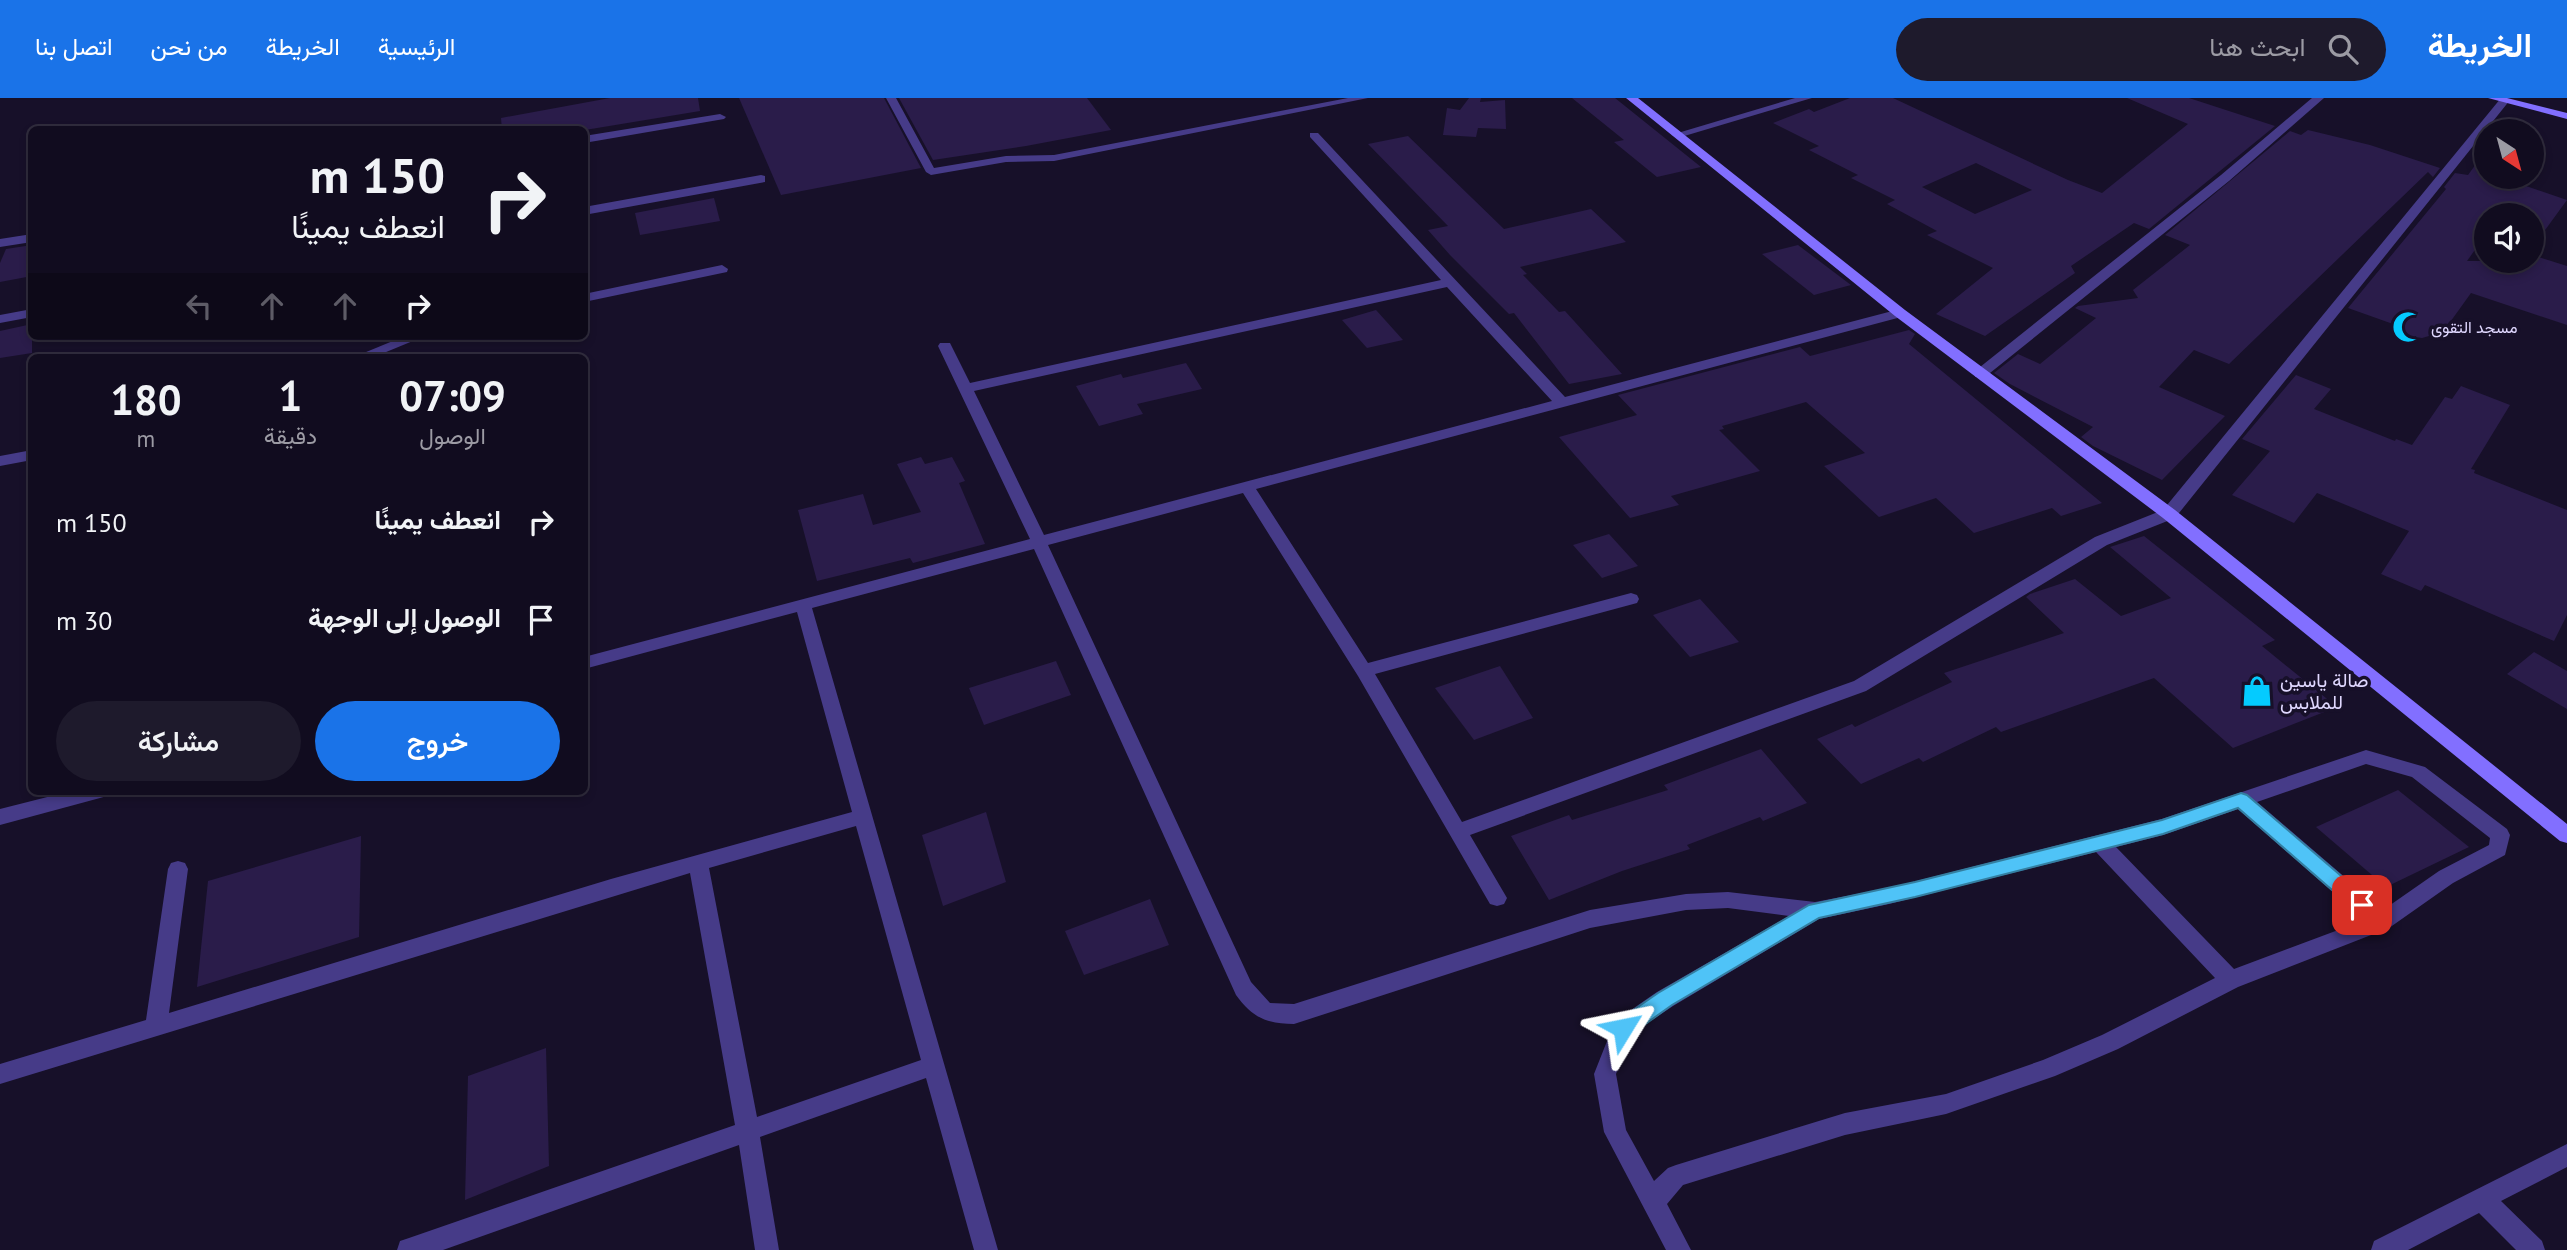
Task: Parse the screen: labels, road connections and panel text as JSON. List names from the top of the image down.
{
  "places": {
    "mosque": ["مسجد التقوى"],
    "shop": ["صالة ياسين للملابس"]
  },
  "north": "bottom right",
  "page": {
    "header": "الخريطة",
    "search": "ابحث هنا",
    "nav": [
      "الرئيسية",
      "الخريطة",
      "من نحن",
      "اتصل بنا"
    ],
    "turn": ["150 m", "انعطف يمينًا"],
    "eta": [
      "07:09",
      "الوصول",
      "1",
      "دقيقة",
      "180",
      "m"
    ],
    "list": [
      {
        "name": "انعطف يمينًا",
        "value": "150 m"
      },
      {
        "name": "الوصول إلى الوجهة",
        "value": "30 m"
      }
    ],
    "buttons": ["خروج", "مشاركة"]
  }
}
